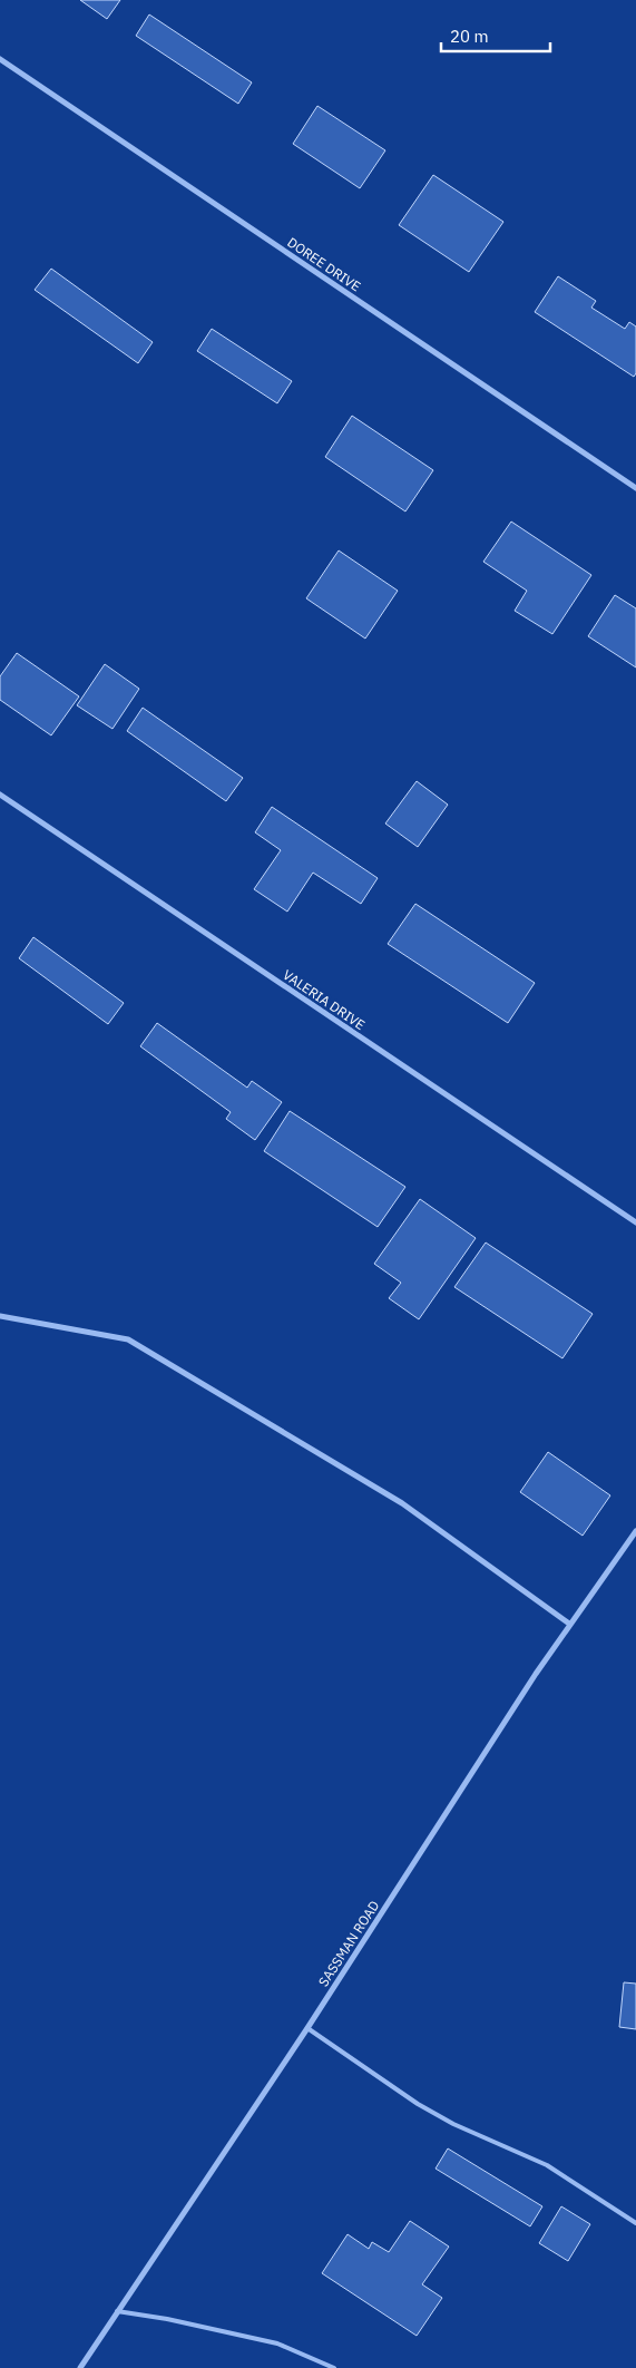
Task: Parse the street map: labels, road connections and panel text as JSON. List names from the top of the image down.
{
  "streets": {
    "street": ["DOREE DRIVE", "VALERIA DRIVE", "SASSMAN ROAD"]
  },
  "scale_bar": "20 m"
}
